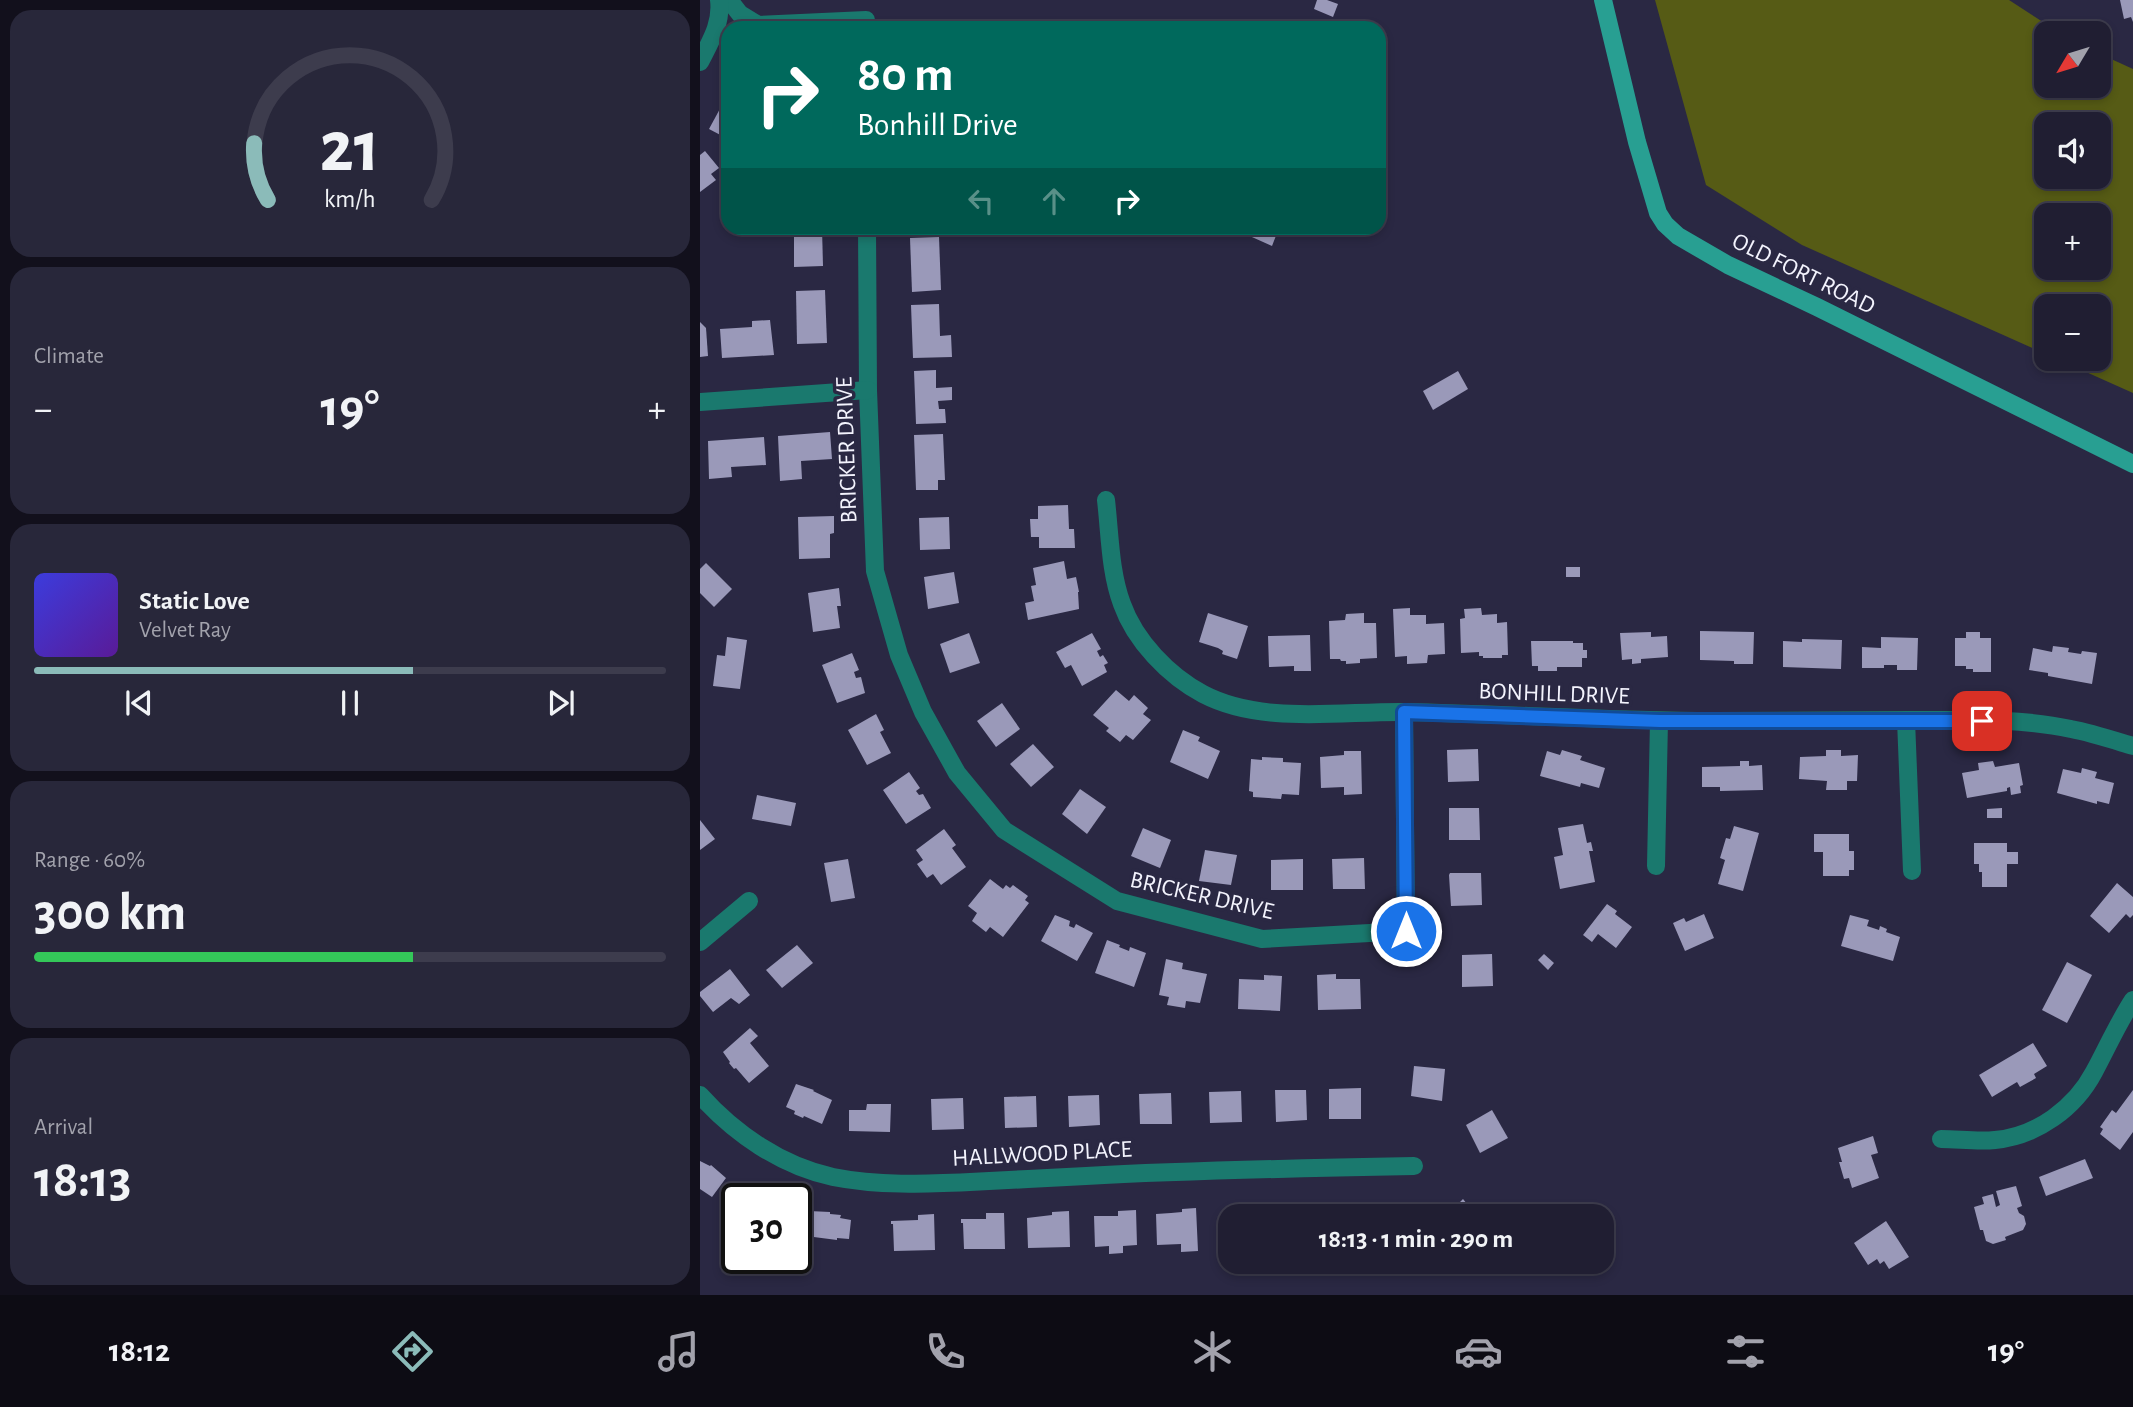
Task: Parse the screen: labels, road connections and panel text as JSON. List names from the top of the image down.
{
  "streets": {
    "main road": ["OLD FORT ROAD"],
    "street": ["BRICKER DRIVE", "BONHILL DRIVE", "HALLWOOD PLACE"]
  },
  "crossings": [
    ["BRICKER DRIVE", "BONHILL DRIVE"]
  ],
  "north": "bottom left",
  "page": {
    "map_buttons": ["+", "−"],
    "turn": ["80 m", "Bonhill Drive"],
    "tile": [
      "Climate",
      ["Range · 60%", "300 km"],
      ["Arrival", "18:13"]
    ],
    "heat": ["−", "19°", "+"],
    "song": ["Static Love", "Velvet Ray"],
    "limit": "30",
    "trip": "18:13 · 1 min · 290 m",
    "tabs": ["18:12", "19°"],
    "gauge": ["21", "km/h"]
  }
}
